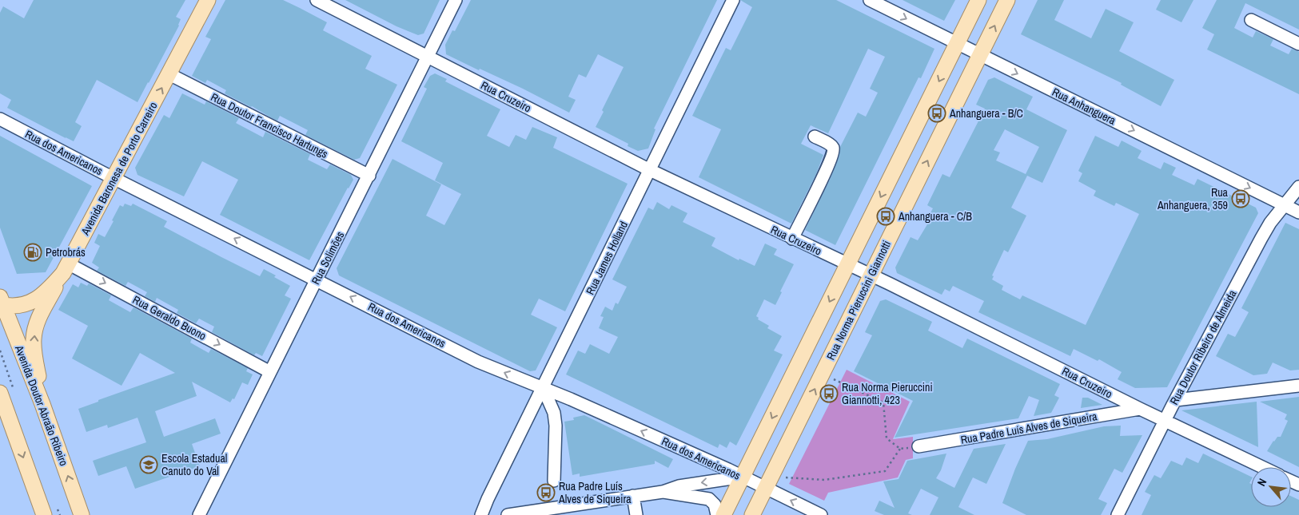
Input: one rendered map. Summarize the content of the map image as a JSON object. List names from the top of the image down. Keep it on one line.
{"streets":{"main road":["Avenida Baronesa de Porto Carreiro","Rua Norma Pieruccini Giannotti","Avenida Doutor Abraão Ribeiro"],"street":["Rua Cruzeiro","Rua Anhanguera","Rua Doutor Francisco Hartungs","Rua dos Americanos","Rua Solimões","Rua James Holland","Rua Geraldo Buono","Rua Doutor Ribeiro de Almeida","Rua Padre Luís Alves de Siqueira"]},"crossings":[["Rua Cruzeiro","Rua Solimões"],["Rua Cruzeiro","Rua James Holland"],["Rua Cruzeiro","Rua Norma Pieruccini Giannotti"],["Rua Cruzeiro","Rua Doutor Ribeiro de Almeida"],["Rua Cruzeiro","Rua Padre Luís Alves de Siqueira"],["Rua Anhanguera","Rua Norma Pieruccini Giannotti"],["Rua Anhanguera","Rua Doutor Ribeiro de Almeida"],["Rua Doutor Francisco Hartungs","Avenida Baronesa de Porto Carreiro"],["Rua Doutor Francisco Hartungs","Rua Solimões"],["Rua dos Americanos","Avenida Baronesa de Porto Carreiro"],["Rua dos Americanos","Rua Solimões"],["Rua dos Americanos","Rua James Holland"],["Rua dos Americanos","Rua Norma Pieruccini Giannotti"],["Avenida Baronesa de Porto Carreiro","Rua Geraldo Buono"],["Avenida Baronesa de Porto Carreiro","Avenida Doutor Abraão Ribeiro"],["Rua Solimões","Rua Geraldo Buono"]],"one_way":["Rua Anhanguera","Rua dos Americanos","Rua Geraldo Buono"],"places":{"bus stop":["Anhanguera - B/C","Rua Anhanguera, 359","Anhanguera - C/B","Rua Norma Pieruccini Giannotti, 423","Rua Padre Luís Alves de Siqueira"],"fuel station":["Petrobrás"],"school or university":["Escola Estadual Canuto do Val"]},"north":"top left"}
